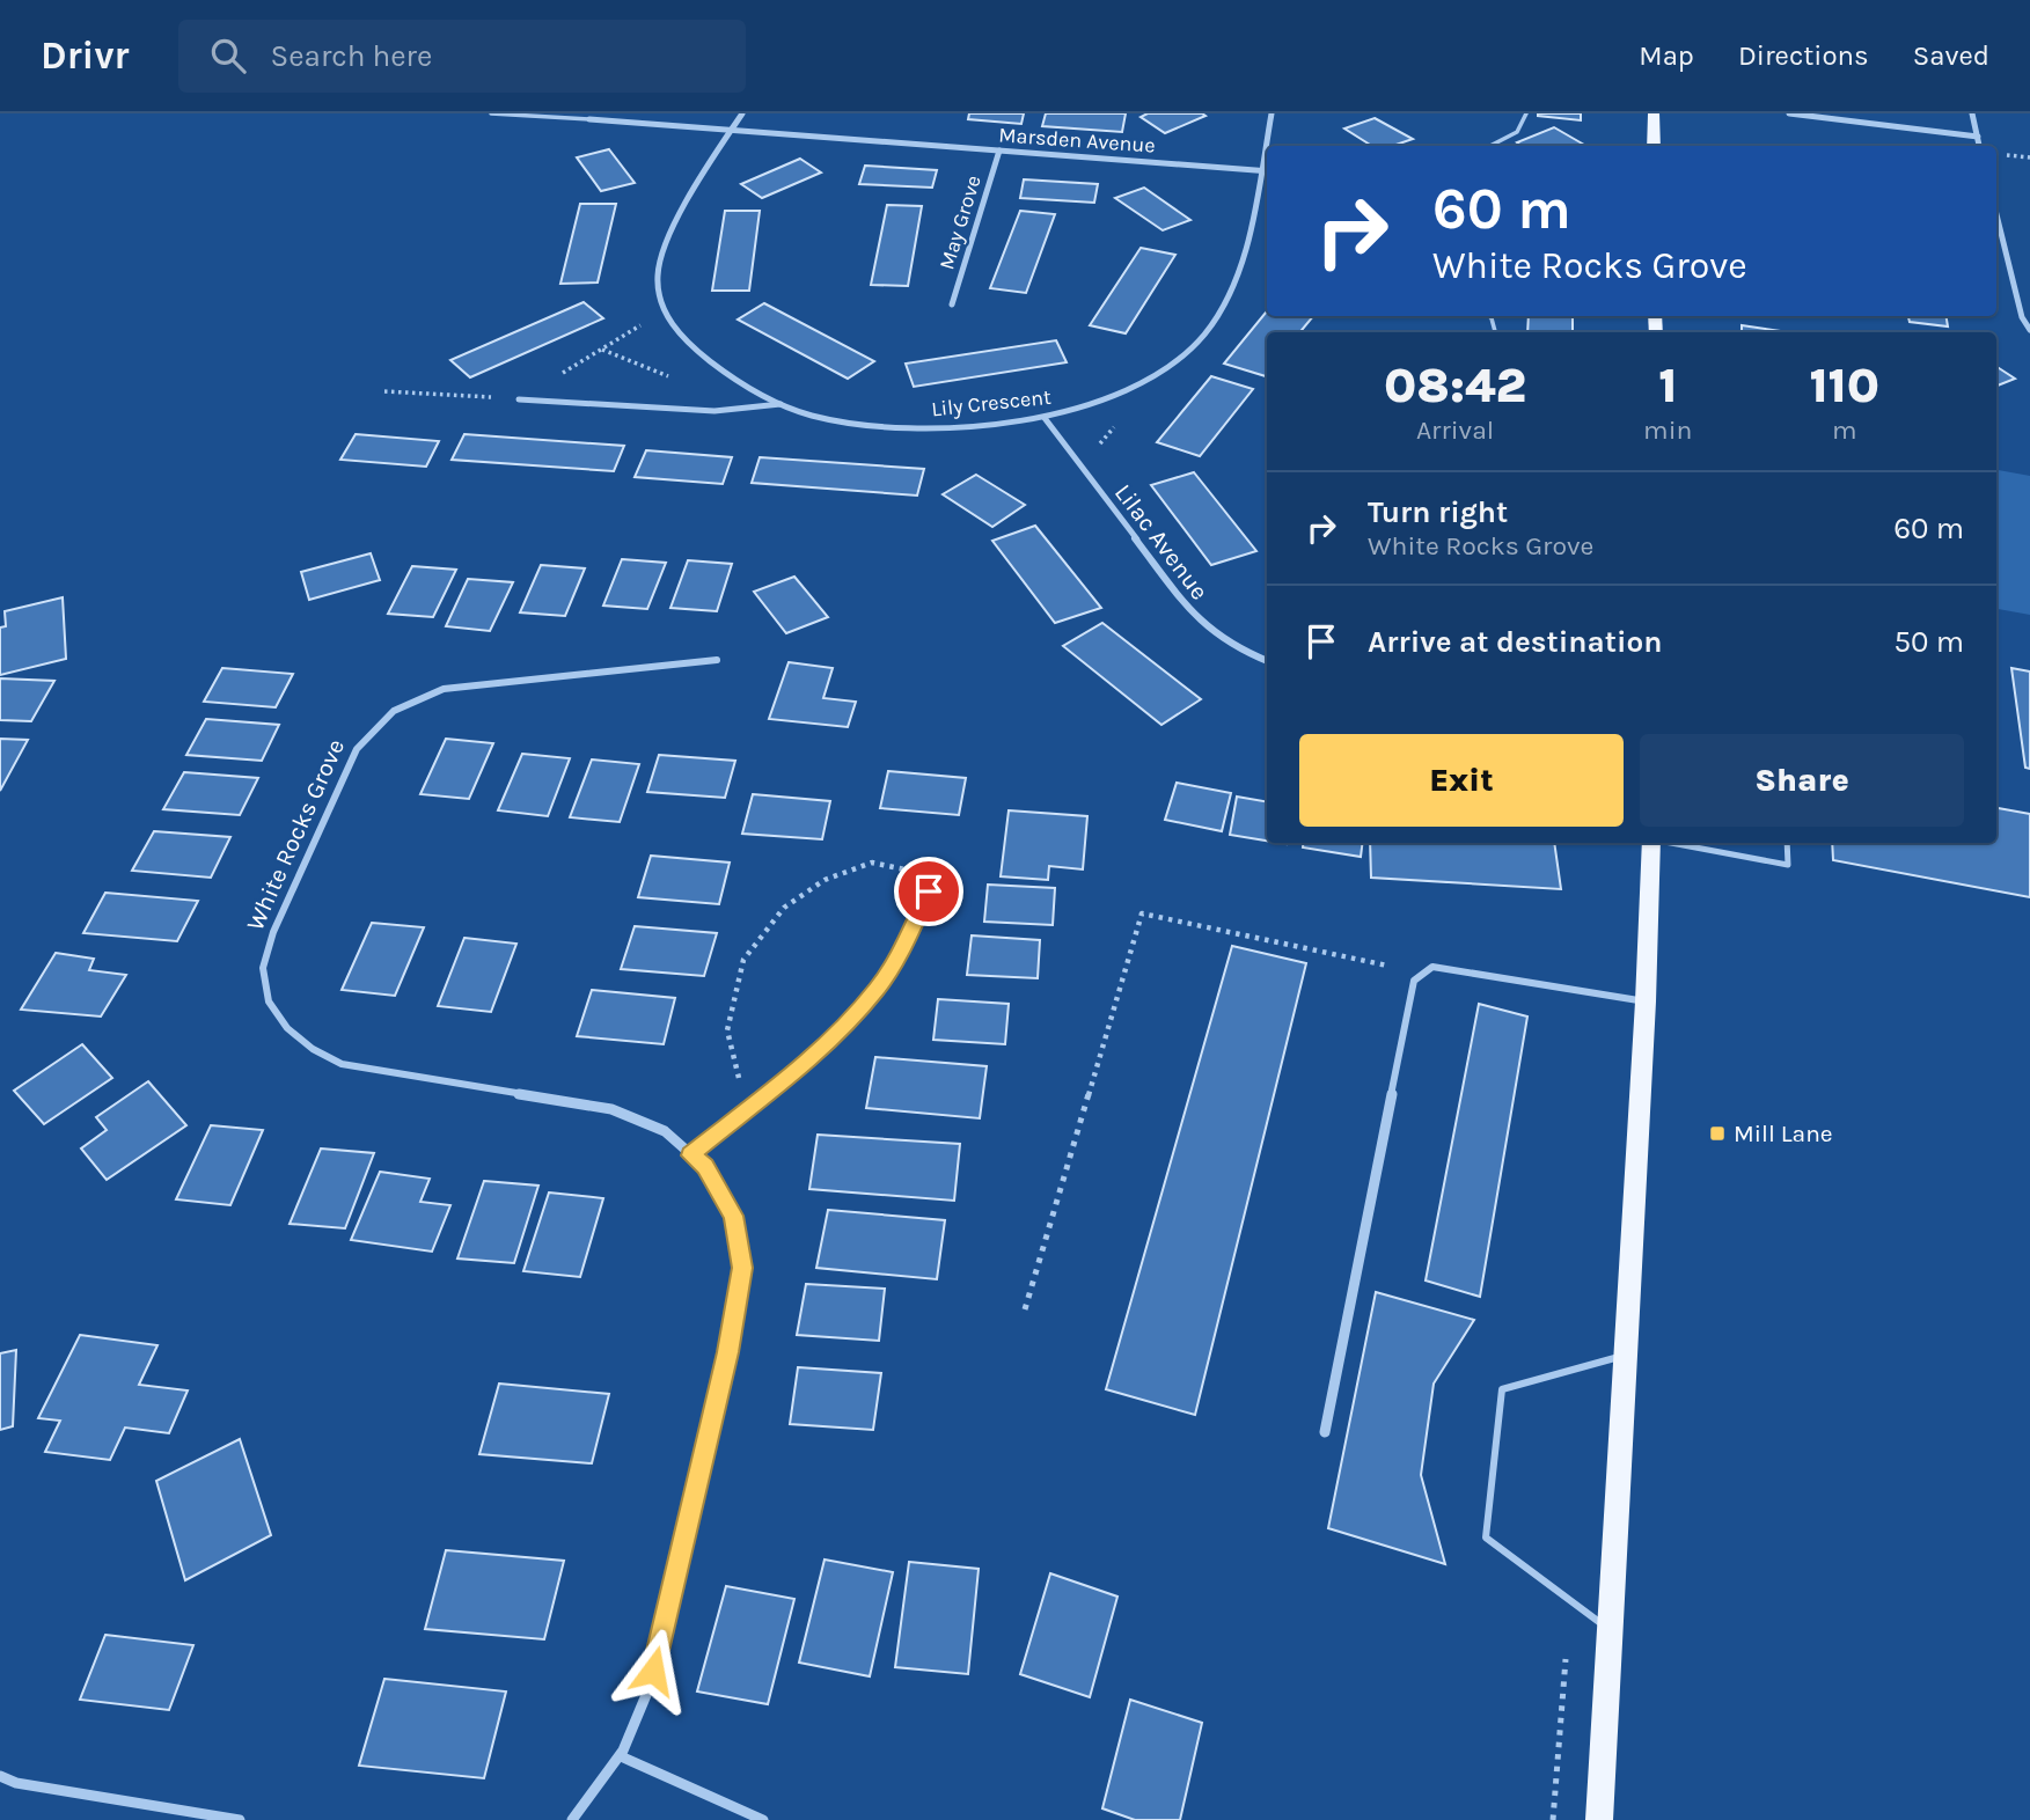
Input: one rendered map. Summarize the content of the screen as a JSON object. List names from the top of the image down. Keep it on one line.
{"streets":{"street":["Marsden Avenue","May Grove","Lily Crescent","Lilac Avenue","White Rocks Grove"]},"crossings":[["Marsden Avenue","May Grove"],["Marsden Avenue","Lily Crescent"],["Lily Crescent","Lilac Avenue"]],"places":{"transit":["Mill Lane"]},"page":{"header":"Drivr","search":"Search here","nav":["Map","Directions","Saved"],"turn":["60 m","White Rocks Grove"],"eta":["08:42","Arrival","1","min","110","m"],"list":[{"name":"Turn right","note":"White Rocks Grove","value":"60 m"},{"name":"Arrive at destination","value":"50 m"}],"buttons":["Exit","Share"]}}
